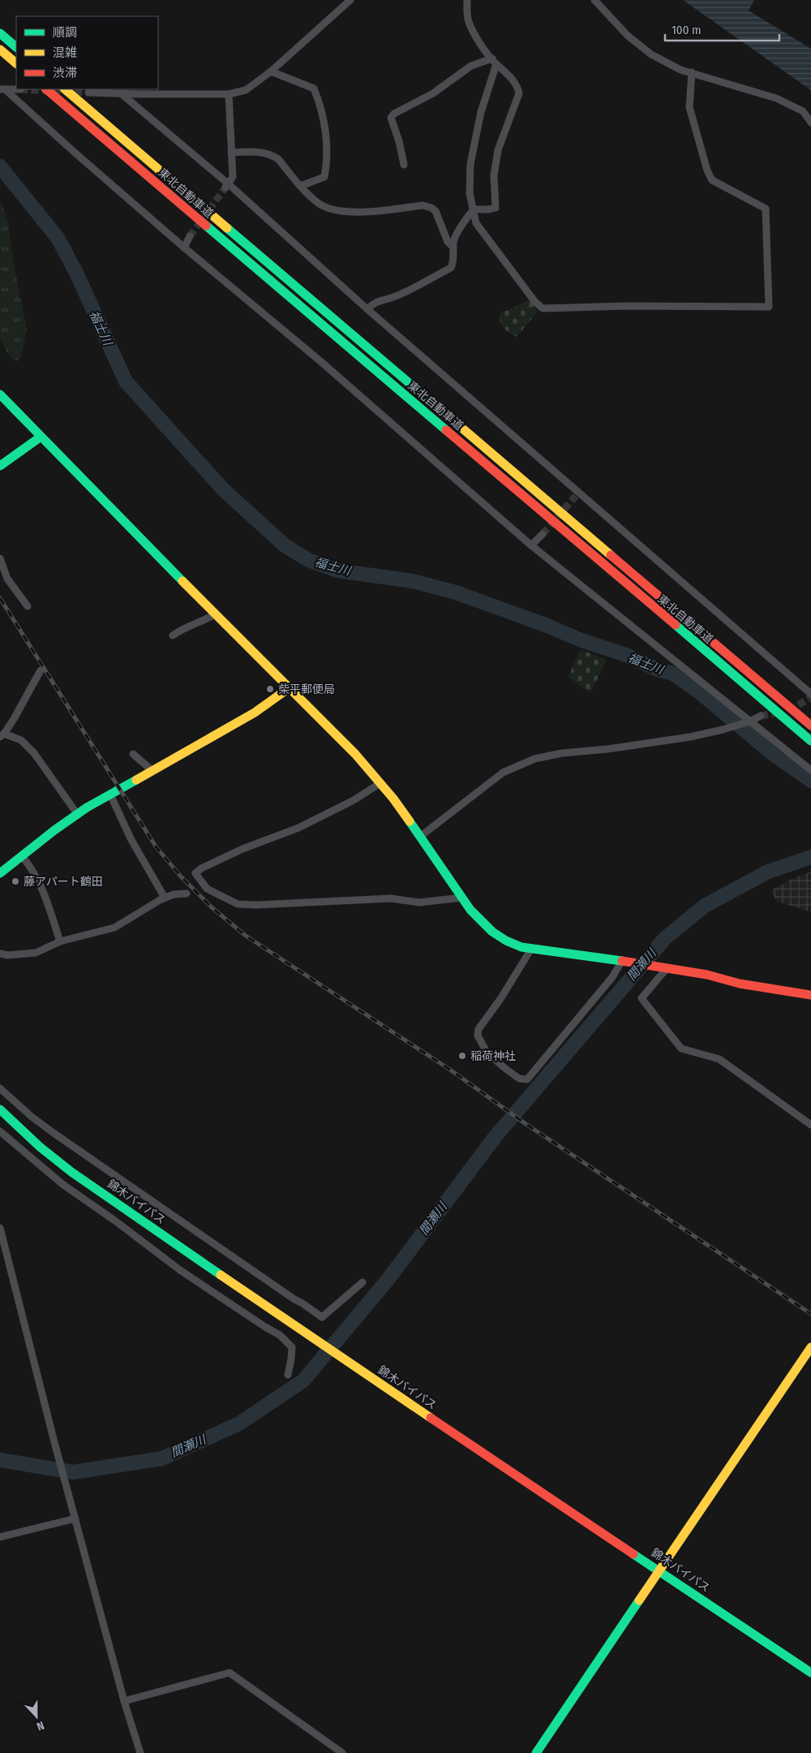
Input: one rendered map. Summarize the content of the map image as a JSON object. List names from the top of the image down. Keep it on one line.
{"streets":{"main road":["東北自動車道","錦木バイパス"]},"water":["福士川","間瀬川"],"places":["柴平郵便局","藤アパート鶴田","稲荷神社"],"legend":["順調","混雑","渋滞"],"scale_bar":"100 m","north":"bottom"}
